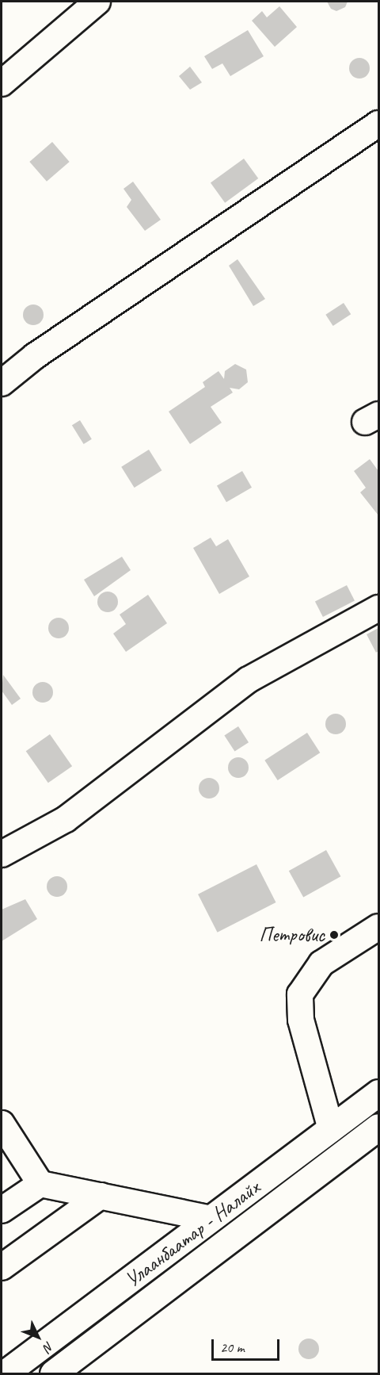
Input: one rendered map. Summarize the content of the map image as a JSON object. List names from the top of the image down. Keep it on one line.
{"streets":{"highway":["Улаанбаатар - Налайх"]},"places":["Петровис"],"scale_bar":"20 m","north":"bottom right"}
